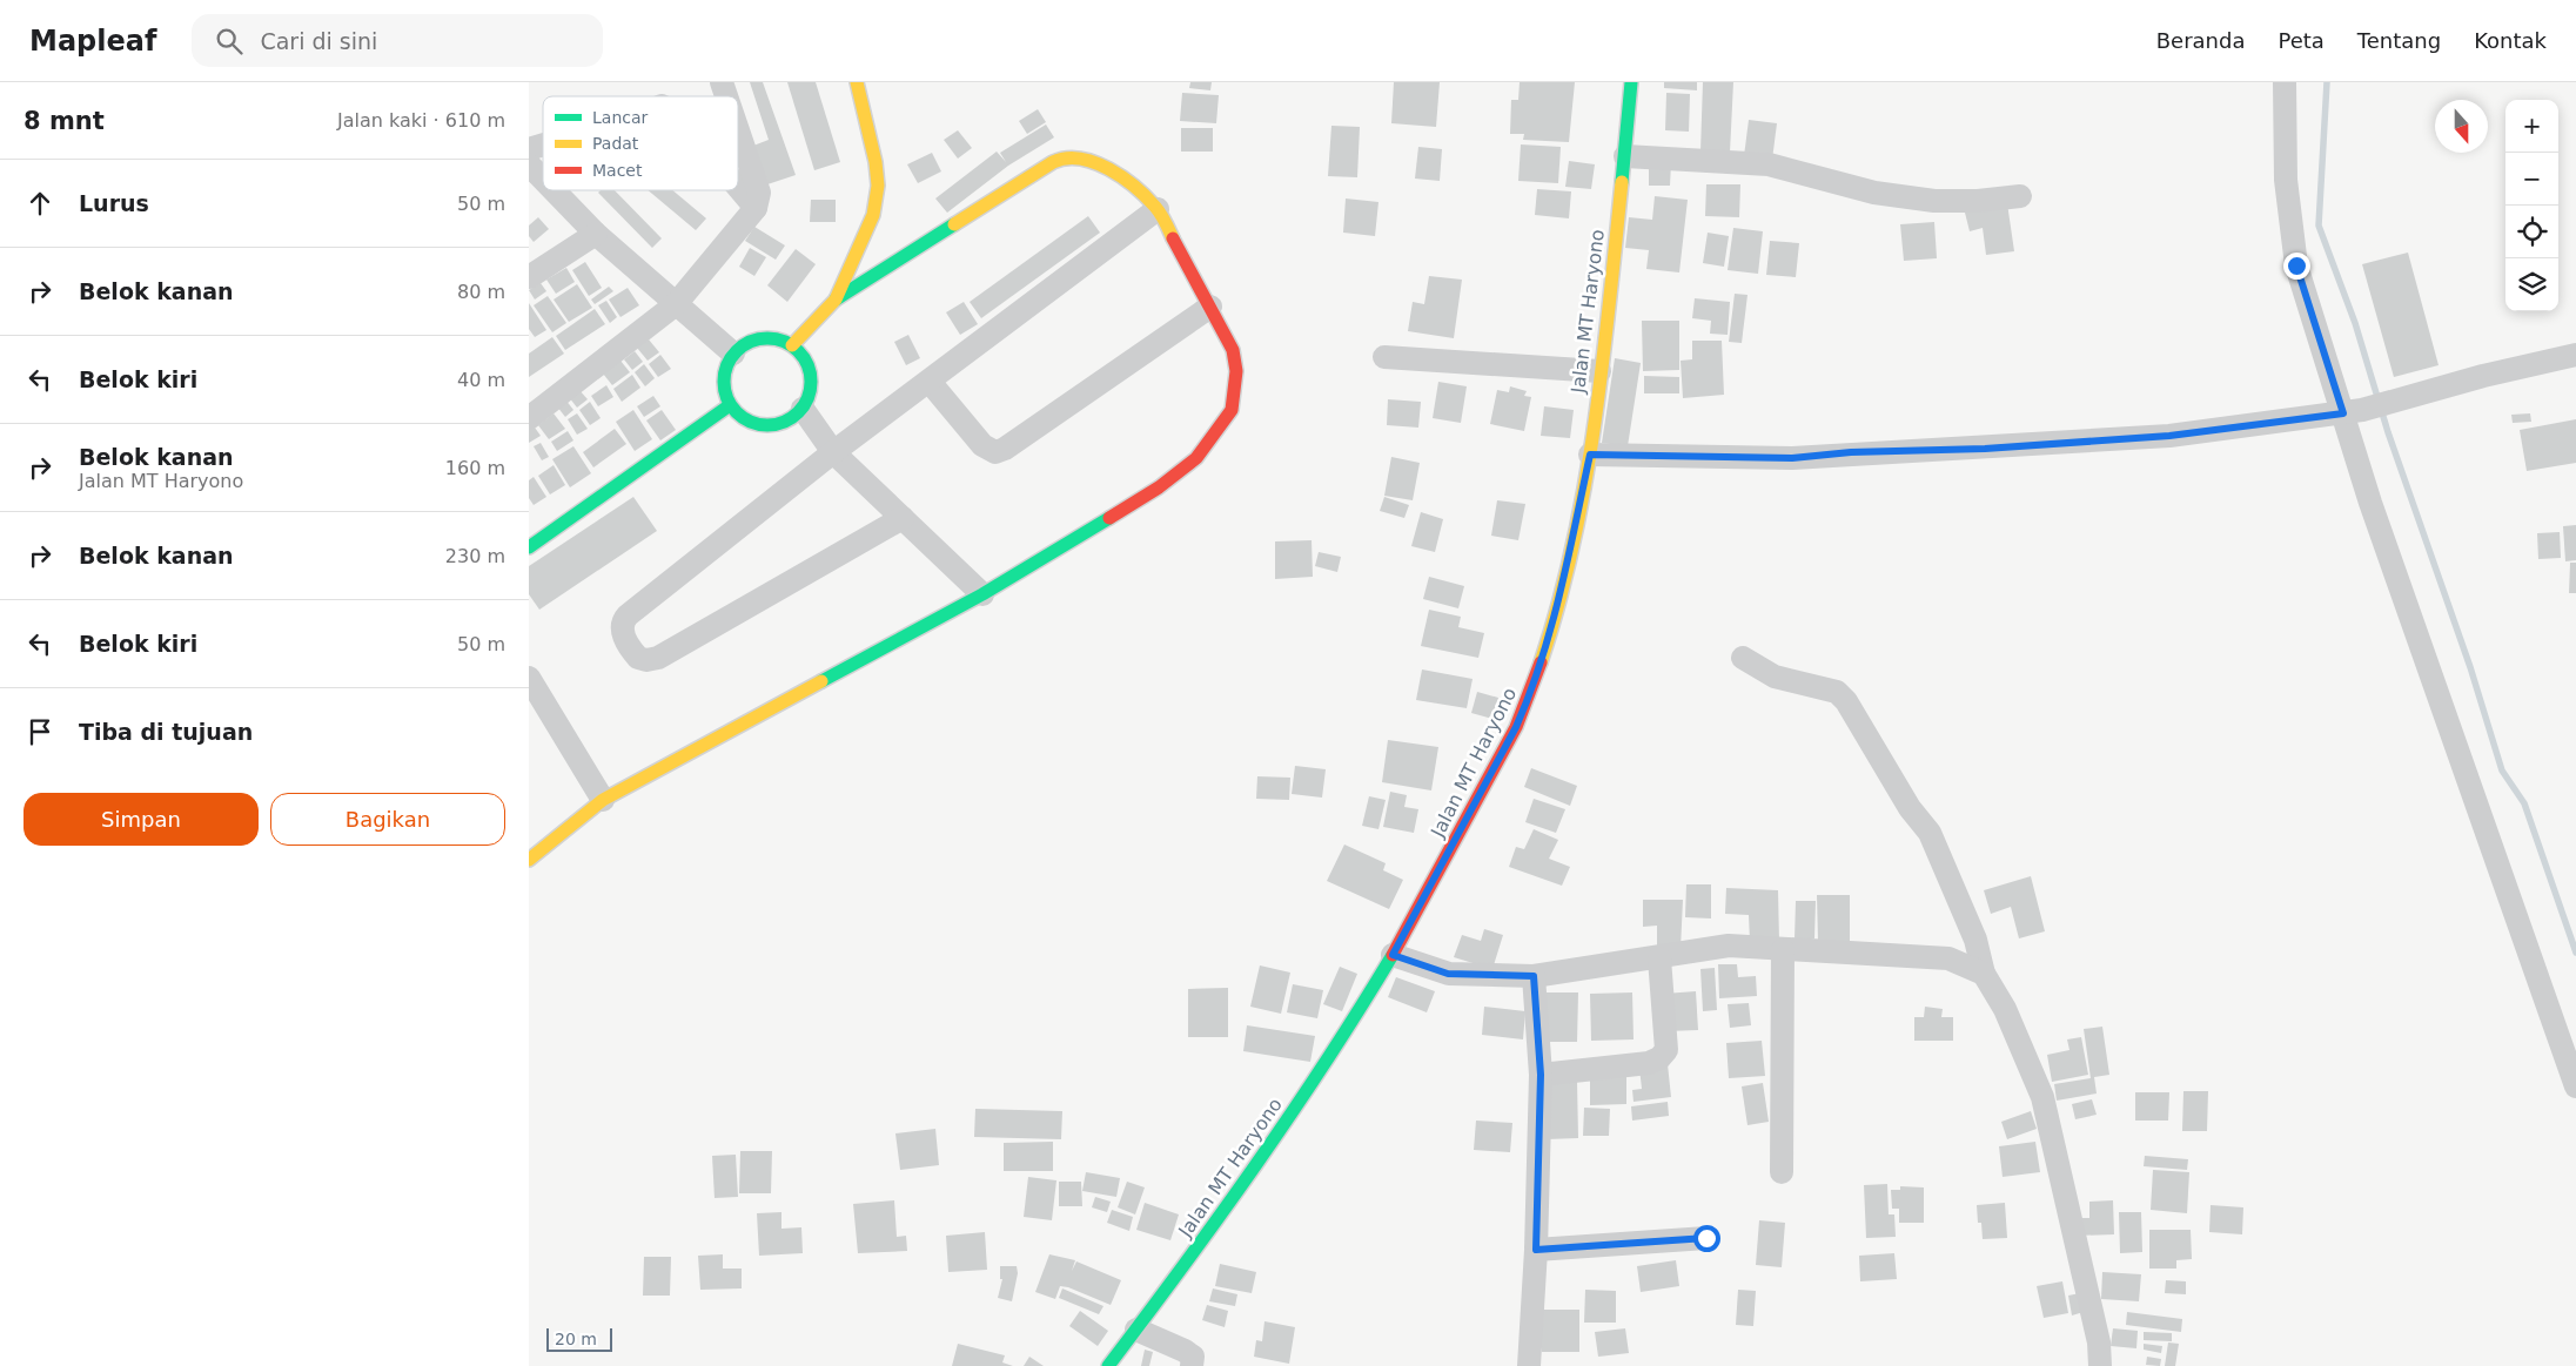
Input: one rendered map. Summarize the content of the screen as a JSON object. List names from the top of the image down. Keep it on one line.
{"streets":{"street":["Jalan MT Haryono"]},"legend":["Lancar","Padat","Macet"],"scale_bar":"20 m","north":"bottom","page":{"header":"Mapleaf","search":"Cari di sini","nav":["Beranda","Peta","Tentang","Kontak"],"heading":["8 mnt","Jalan kaki · 610 m"],"map_buttons":["+","−"],"list":[["Lurus","50 m"],["Belok kanan","80 m"],["Belok kiri","40 m"],["Belok kanan","Jalan MT Haryono","160 m"],["Belok kanan","230 m"],["Belok kiri","50 m"],"Tiba di tujuan"],"buttons":["Simpan","Bagikan"],"scale":"20 m"}}
